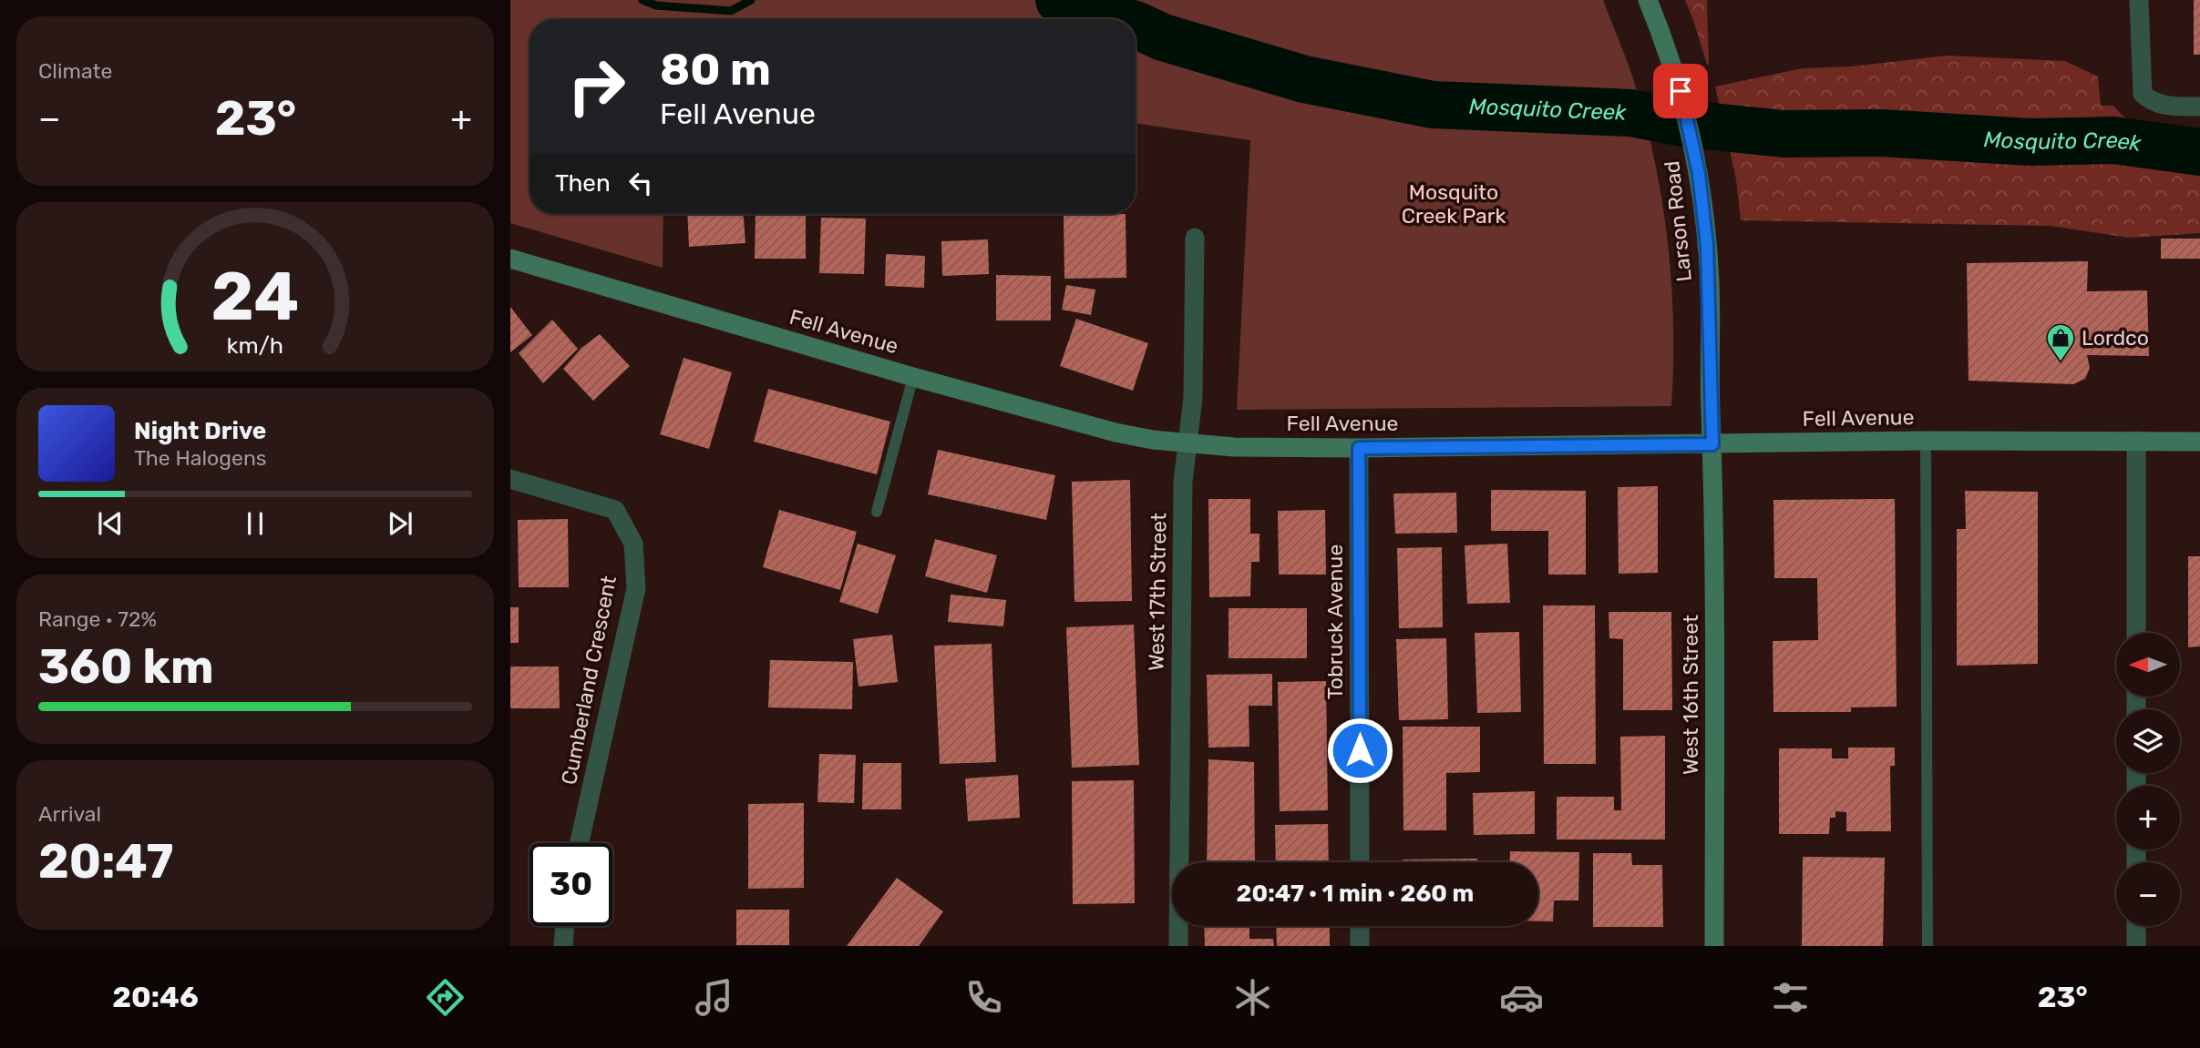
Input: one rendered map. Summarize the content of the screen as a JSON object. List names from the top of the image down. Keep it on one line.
{"streets":{"street":["Larson Road","Fell Avenue","West 17th Street","Tobruck Avenue","Cumberland Crescent","West 16th Street"]},"crossings":[["Larson Road","Fell Avenue"],["Larson Road","West 16th Street"],["Fell Avenue","West 17th Street"],["Fell Avenue","Tobruck Avenue"],["Fell Avenue","West 16th Street"]],"water":["Mosquito Creek"],"parks":["Mosquito Creek Park"],"places":{"shop":["Lordco"]},"north":"left","page":{"tile":["Climate",["Range · 72%","360 km"],["Arrival","20:47"]],"turn":["80 m","Fell Avenue"],"heat":["−","23°","+"],"then":"Then","song":["Night Drive","The Halogens"],"map_buttons":["+","−"],"limit":"30","trip":"20:47 · 1 min · 260 m","tabs":["20:46","23°"],"gauge":["24","km/h"]}}
